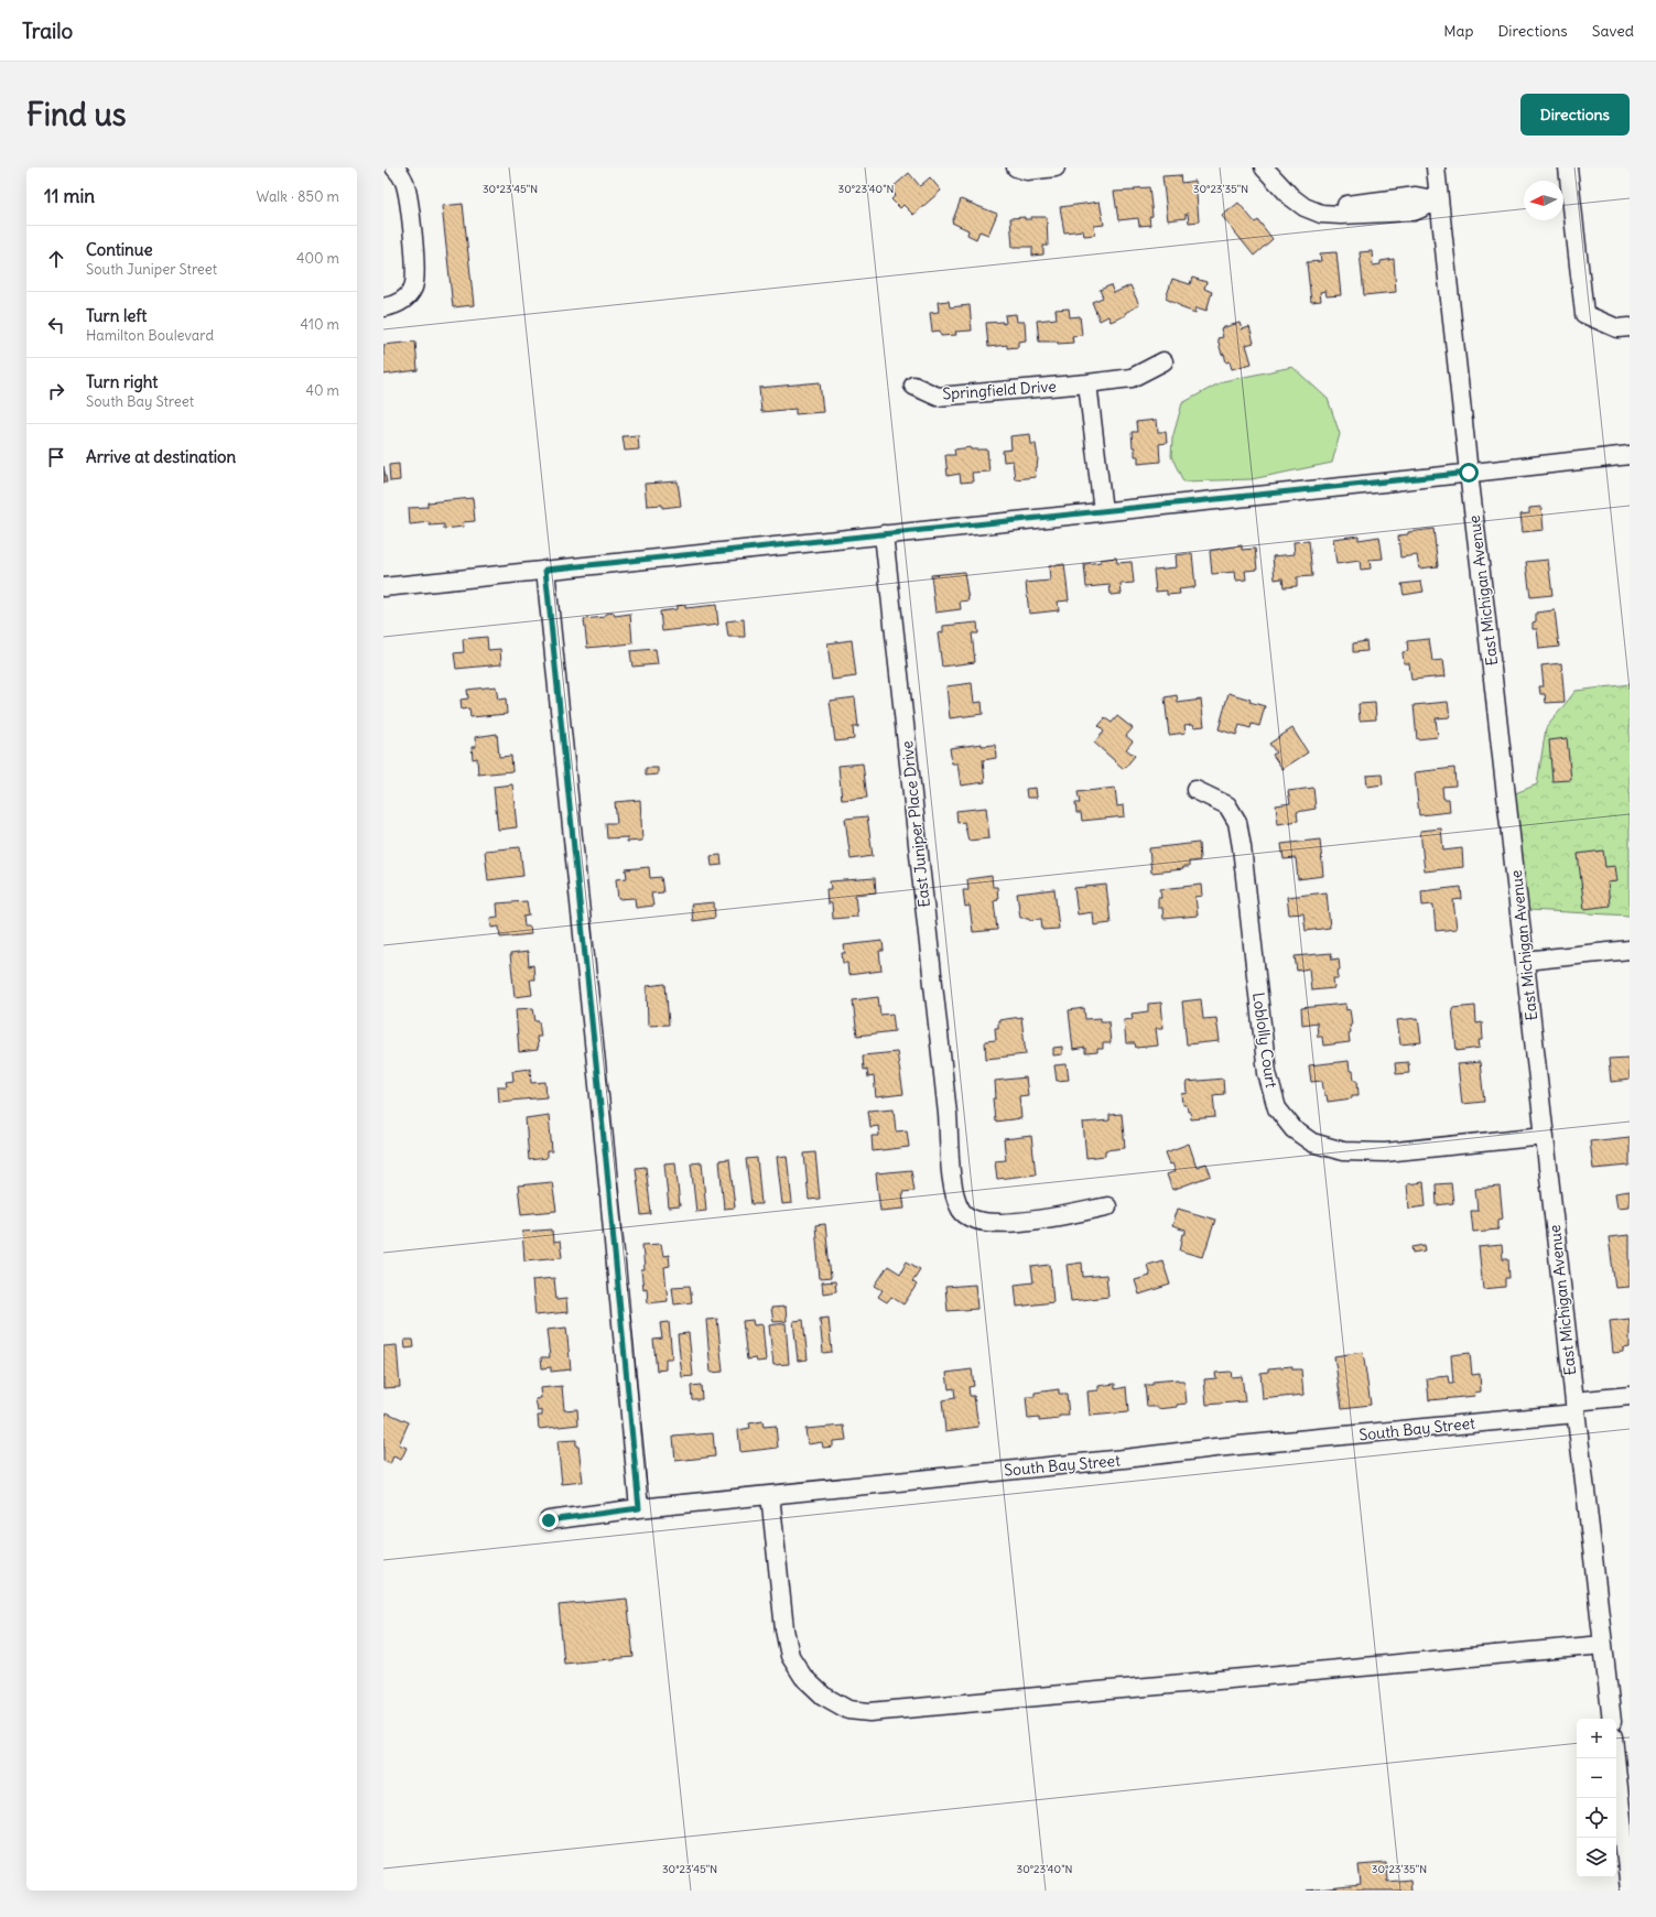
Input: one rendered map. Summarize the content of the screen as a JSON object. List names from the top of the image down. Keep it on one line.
{"streets":{"street":["Springfield Drive","East Michigan Avenue","East Juniper Place Drive","Loblolly Court","South Bay Street"]},"crossings":[["East Michigan Avenue","Loblolly Court"],["East Michigan Avenue","South Bay Street"]],"north":"left","page":{"header":"Trailo","nav":["Map","Directions","Saved"],"buttons":"Directions","title":"Find us","heading":["11 min","Walk · 850 m"],"list":[["Continue","South Juniper Street","400 m"],["Turn left","Hamilton Boulevard","410 m"],["Turn right","South Bay Street","40 m"],"Arrive at destination"],"map_buttons":["+","−"]},"coordinates":["30°23'45\"N","30°23'40\"N","30°23'35\"N"]}
